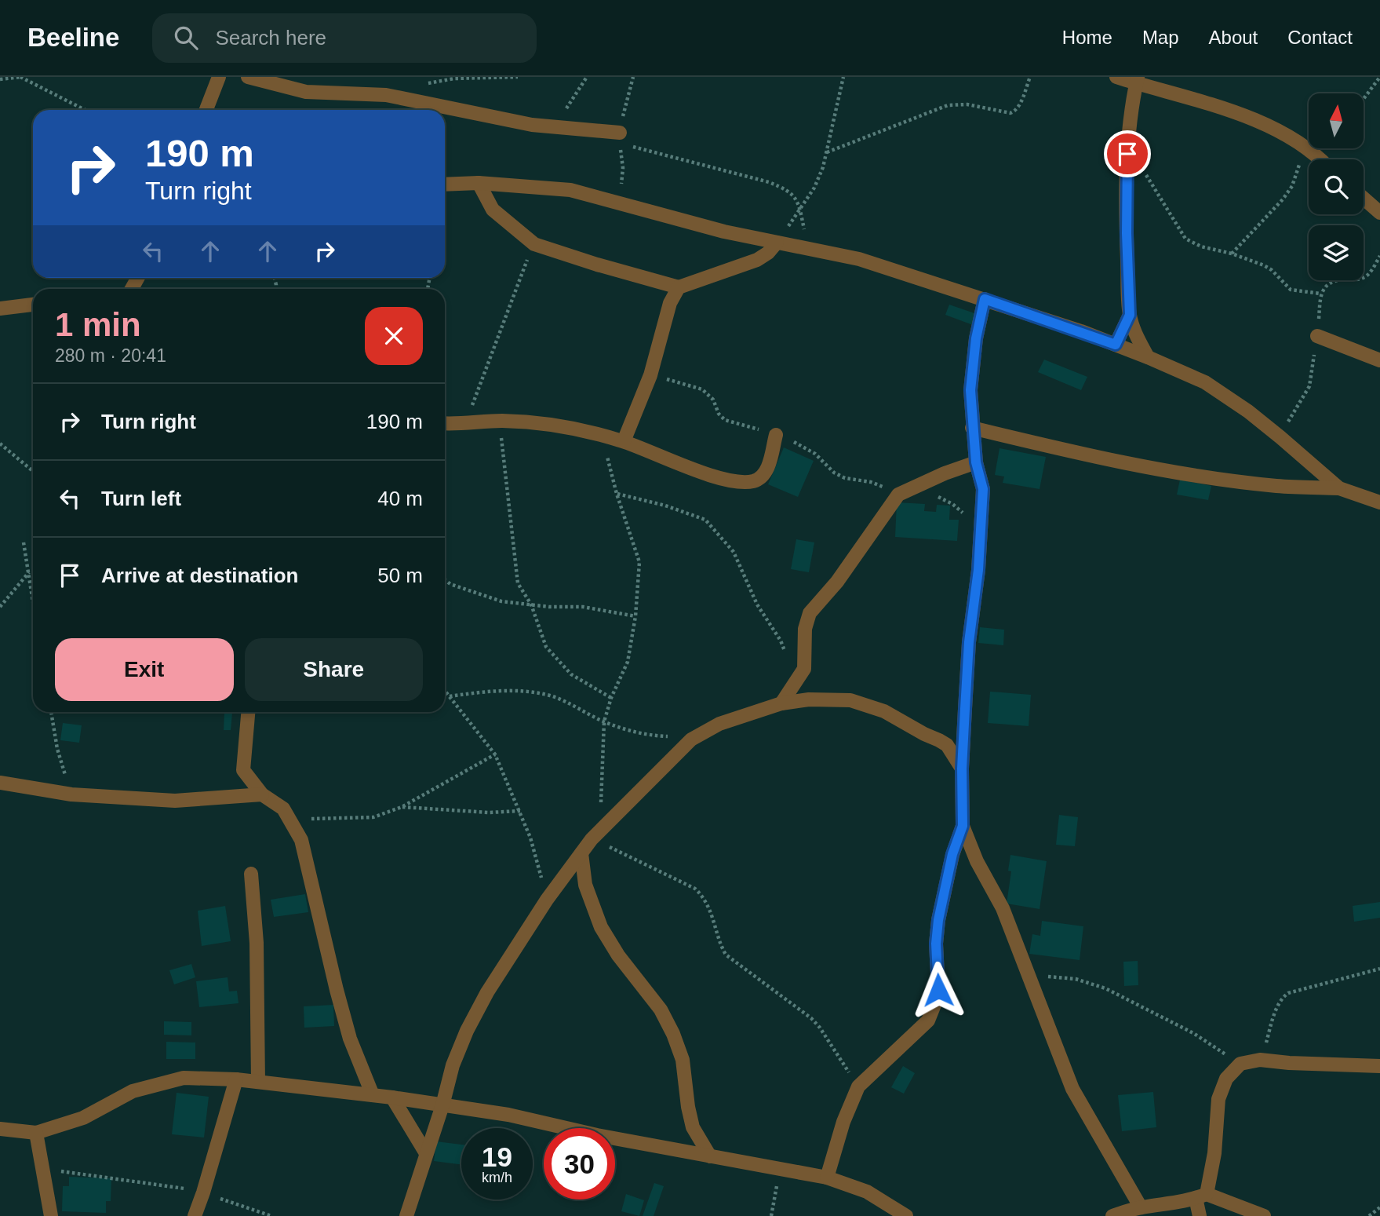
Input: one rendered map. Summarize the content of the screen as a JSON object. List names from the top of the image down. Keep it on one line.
{"north":"top","page":{"header":"Beeline","search":"Search here","nav":["Home","Map","About","Contact"],"turn":["190 m","Turn right"],"heading":["1 min","280 m · 20:41"],"list":[{"name":"Turn right","value":"190 m"},{"name":"Turn left","value":"40 m"},{"name":"Arrive at destination","value":"50 m"}],"buttons":["Exit","Share"],"speed":"19 km/h","limit":"30"}}
